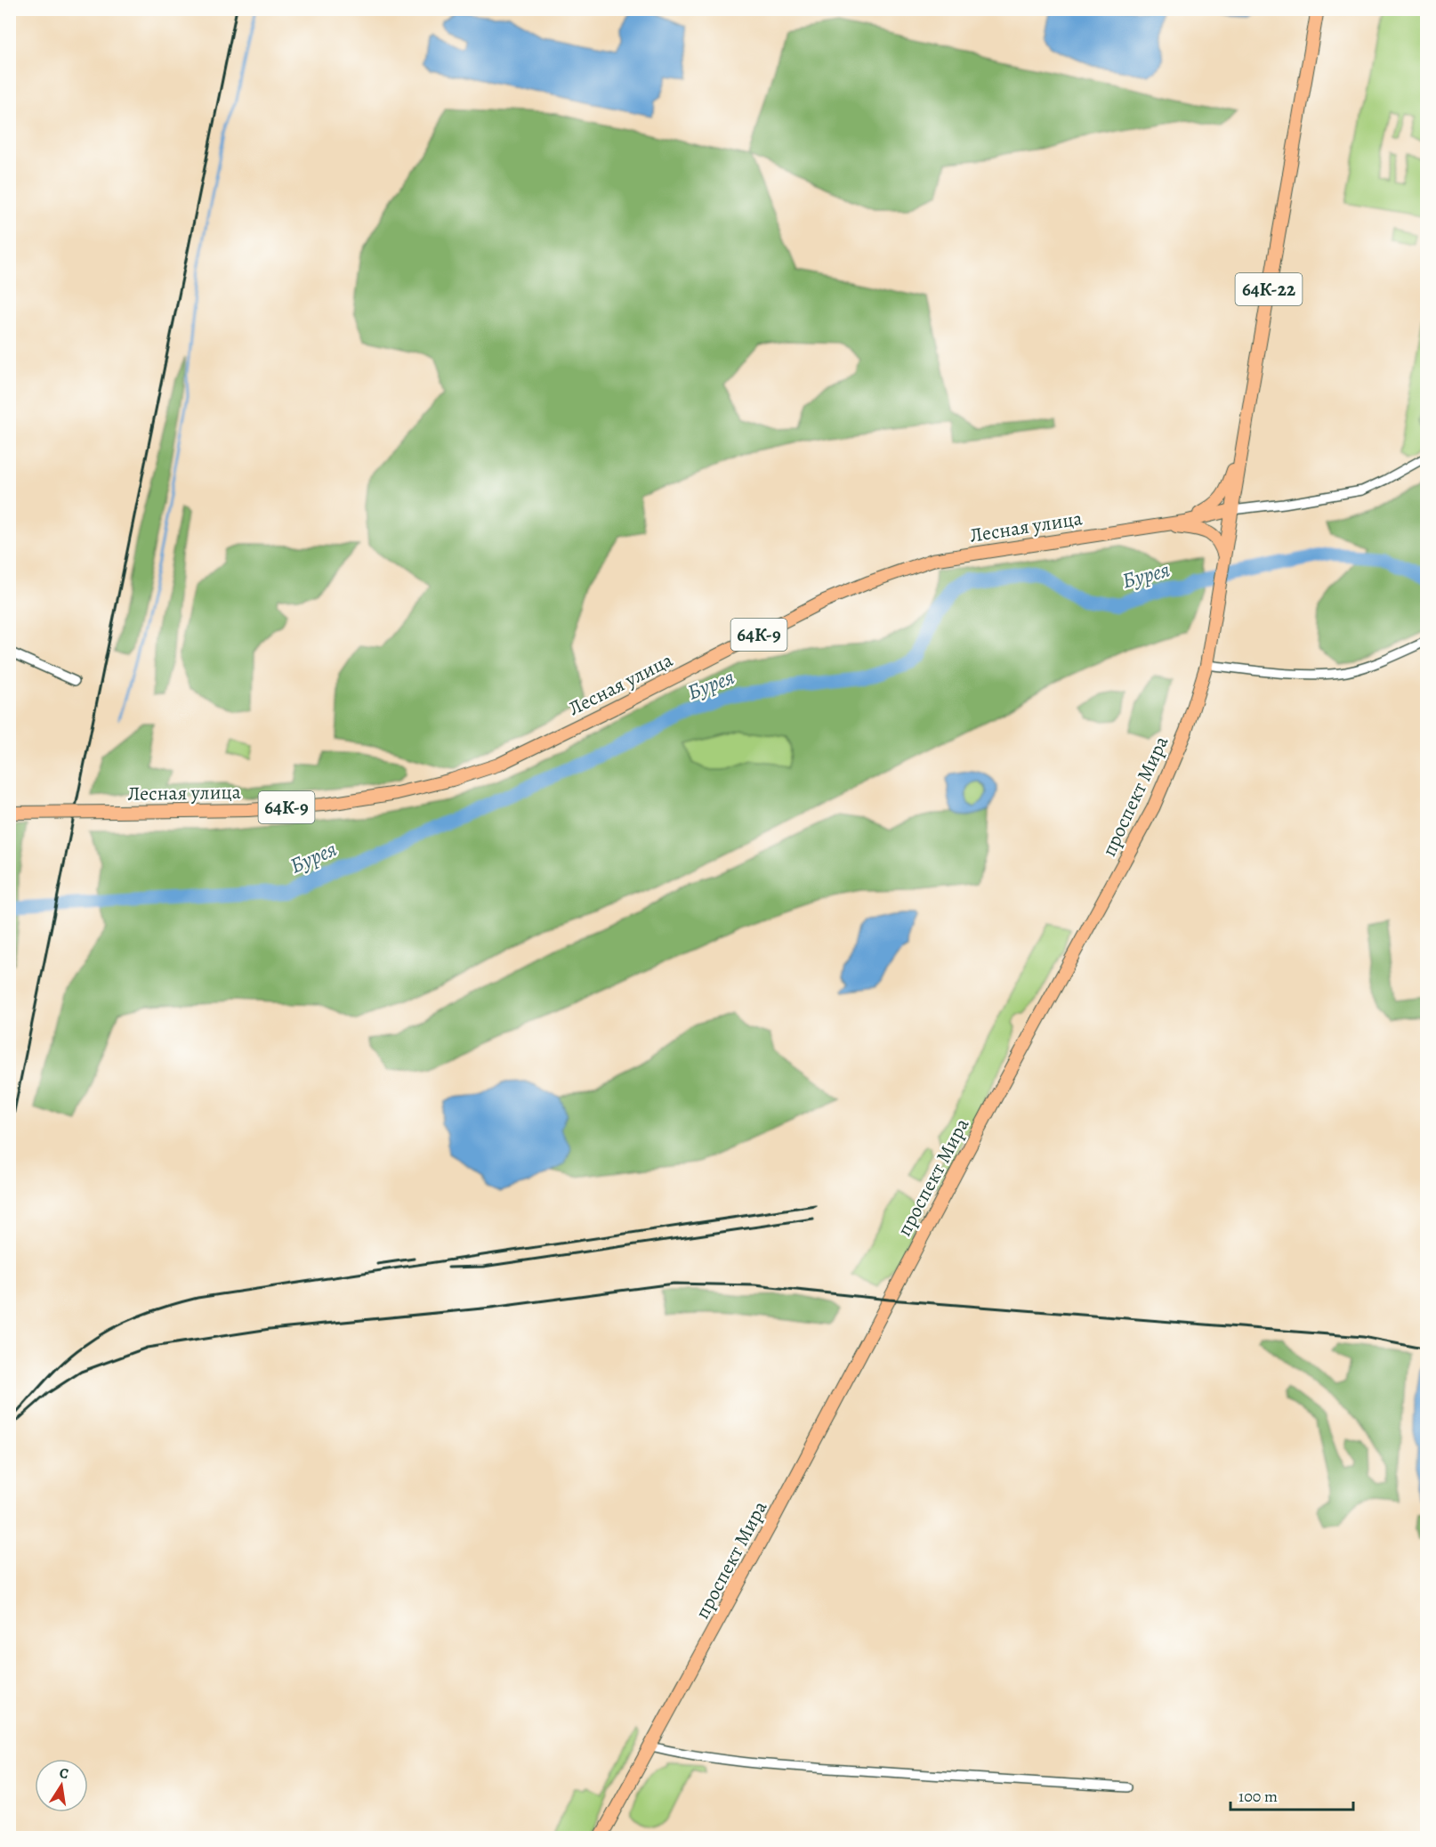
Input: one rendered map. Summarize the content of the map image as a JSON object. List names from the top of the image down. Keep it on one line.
{"streets":{"main road":["64К-22","Лесная улица","64К-9","проспект Мира"]},"crossings":[["64К-22","Лесная улица"],["64К-22","проспект Мира"],["Лесная улица","проспект Мира"]],"water":["Бурея"],"scale_bar":"100 m","north":"top"}
